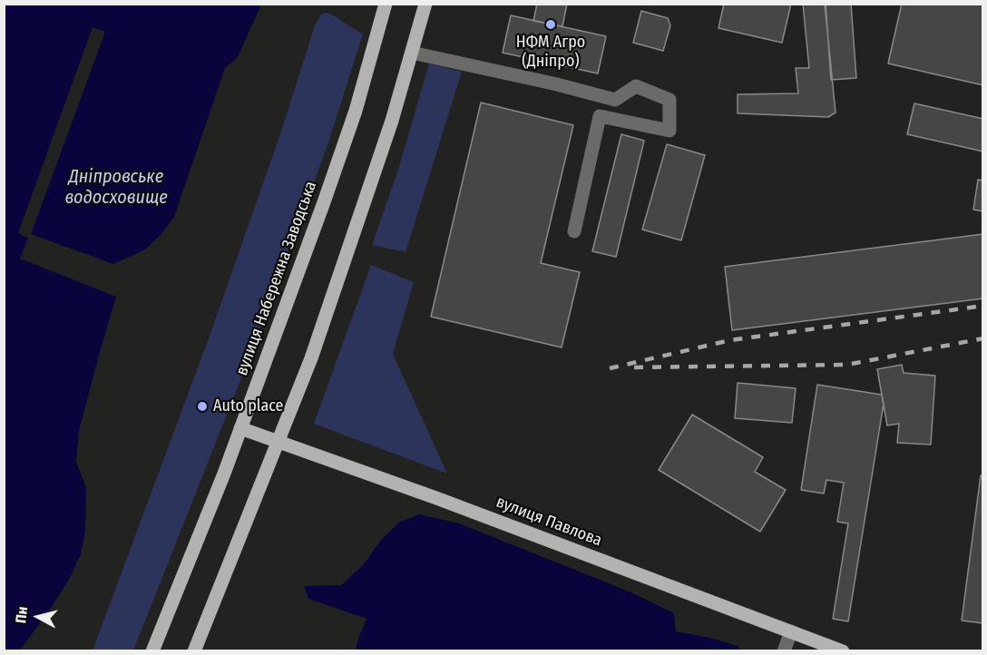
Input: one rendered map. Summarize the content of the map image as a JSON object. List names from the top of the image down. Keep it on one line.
{"streets":{"main road":["вулиця Набережна Заводська","вулиця Павлова"]},"crossings":[["вулиця Набережна Заводська","вулиця Павлова"]],"water":["Дніпровське водосховище"],"places":["НФМ Агро (Дніпро)","Auto place"],"north":"left"}
